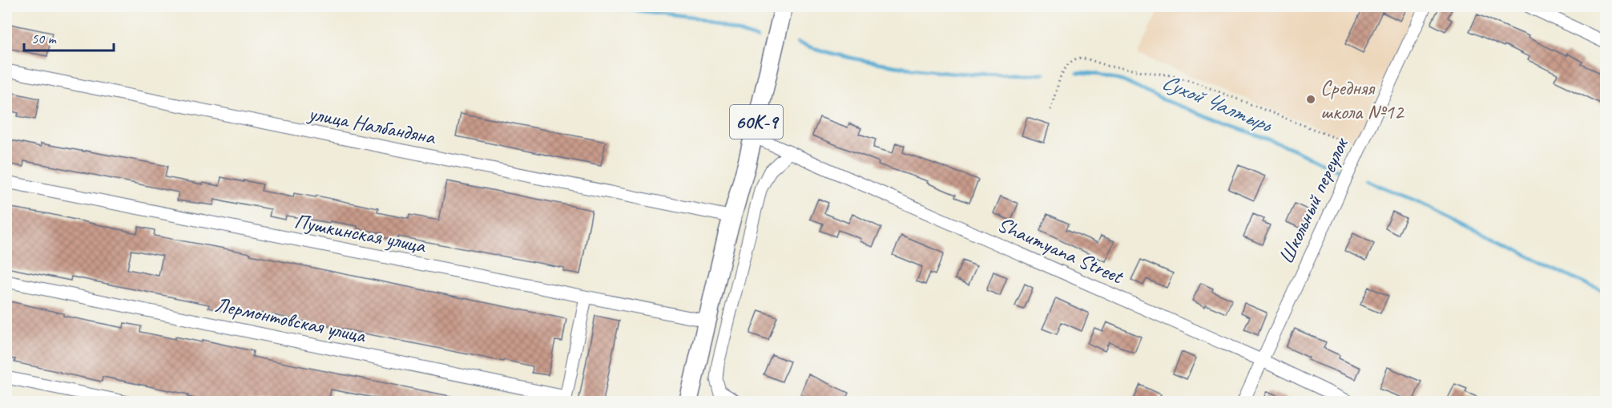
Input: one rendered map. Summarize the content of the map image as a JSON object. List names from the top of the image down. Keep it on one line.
{"streets":{"main road":["60К-9"],"street":["улица Налбандяна","Школьный переулок","Пушкинская улица","Shaumyana Street","Лермонтовская улица"]},"crossings":[["60К-9","улица Налбандяна"],["60К-9","Пушкинская улица"],["60К-9","Shaumyana Street"],["Школьный переулок","Shaumyana Street"]],"water":["Сухой Чалтырь"],"places":["Средняя школа №12"],"scale_bar":"50 m"}
